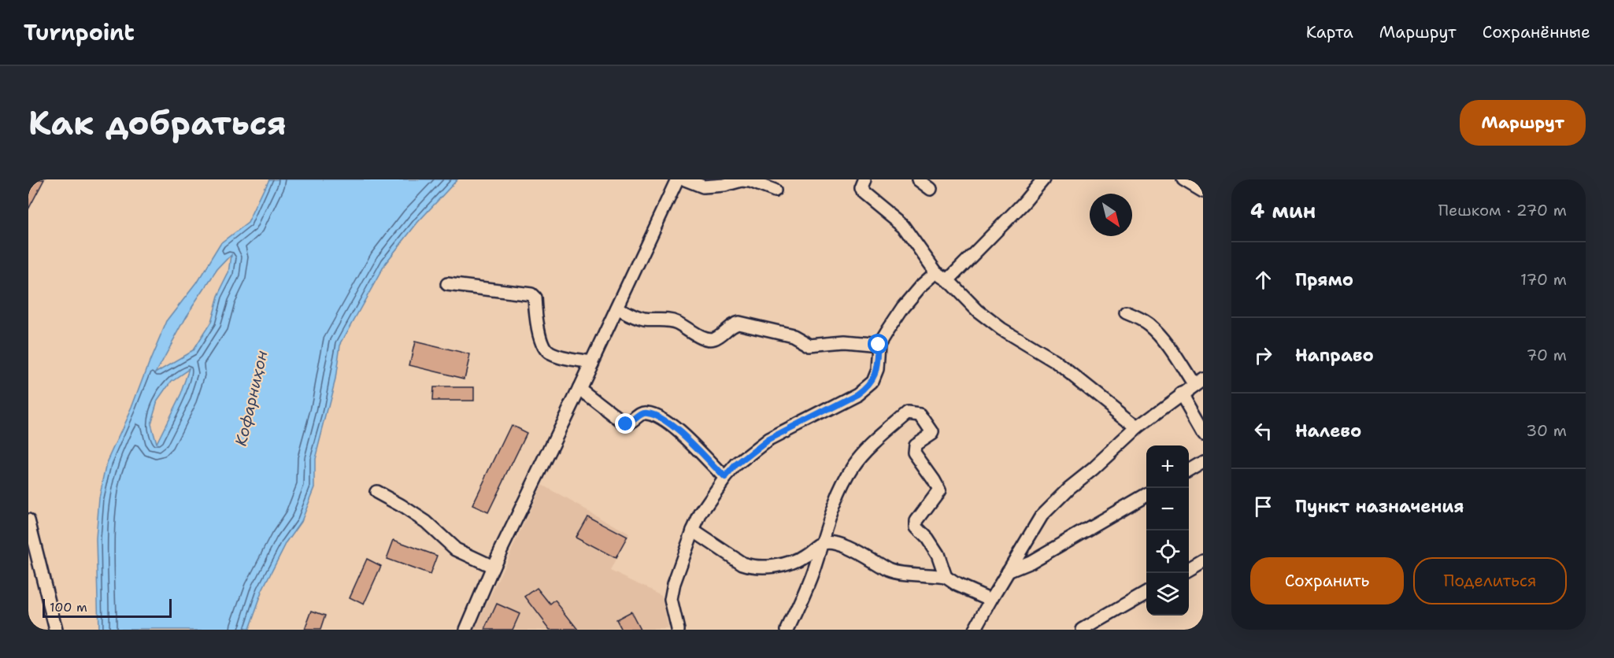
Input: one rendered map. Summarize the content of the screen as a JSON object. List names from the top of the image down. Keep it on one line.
{"water":["Кофарниҳон"],"scale_bar":"100 m","north":"bottom right","page":{"header":"Turnpoint","nav":["Карта","Маршрут","Сохранённые"],"buttons":["Маршрут",["Сохранить","Поделиться"]],"title":"Как добраться","heading":["4 мин","Пешком · 270 m"],"list":[["Прямо","170 m"],["Направо","70 m"],["Налево","30 m"],"Пункт назначения"],"map_buttons":["+","−"],"scale":"100 m"}}
